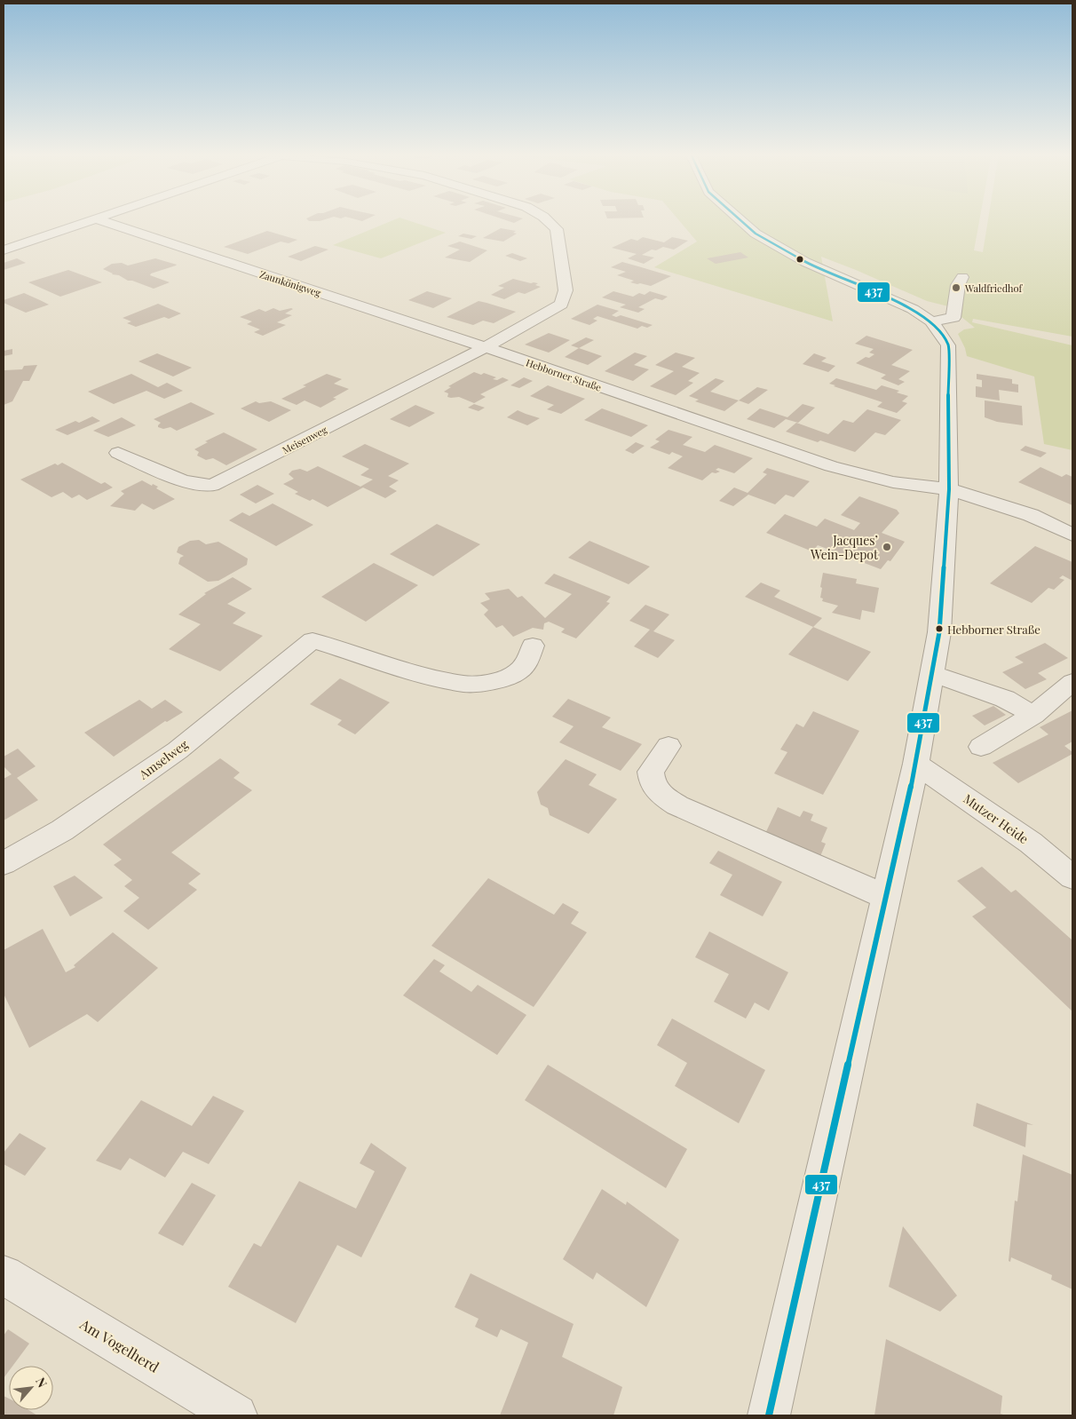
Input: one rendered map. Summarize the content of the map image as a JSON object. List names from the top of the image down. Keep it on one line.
{"streets":{"street":["Zaunkönigweg","Hebborner Straße","Meisenweg","Amselweg","Mutzer Heide","Am Vogelherd"]},"crossings":[["Zaunkönigweg","Hebborner Straße"],["Zaunkönigweg","Meisenweg"],["Hebborner Straße","Meisenweg"]],"places":["Waldfriedhof","Jacques’ Wein-Depot","Hebborner Straße"],"lines":["transit line 437"],"north":"top right"}
